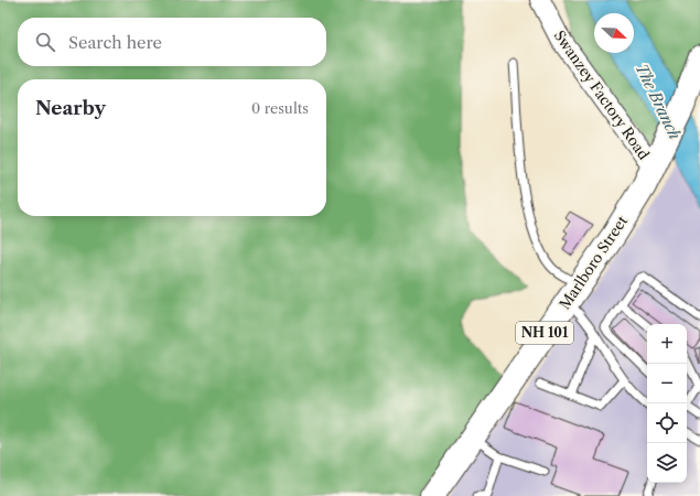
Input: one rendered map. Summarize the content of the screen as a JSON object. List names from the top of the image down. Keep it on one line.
{"streets":{"highway":["Marlboro Street","NH 101"],"street":["Swanzey Factory Road"]},"crossings":[["Swanzey Factory Road","Marlboro Street"]],"water":["The Branch"],"north":"bottom right","page":{"search":"Search here","heading":["Nearby","0 results"],"map_buttons":["+","−"]}}
